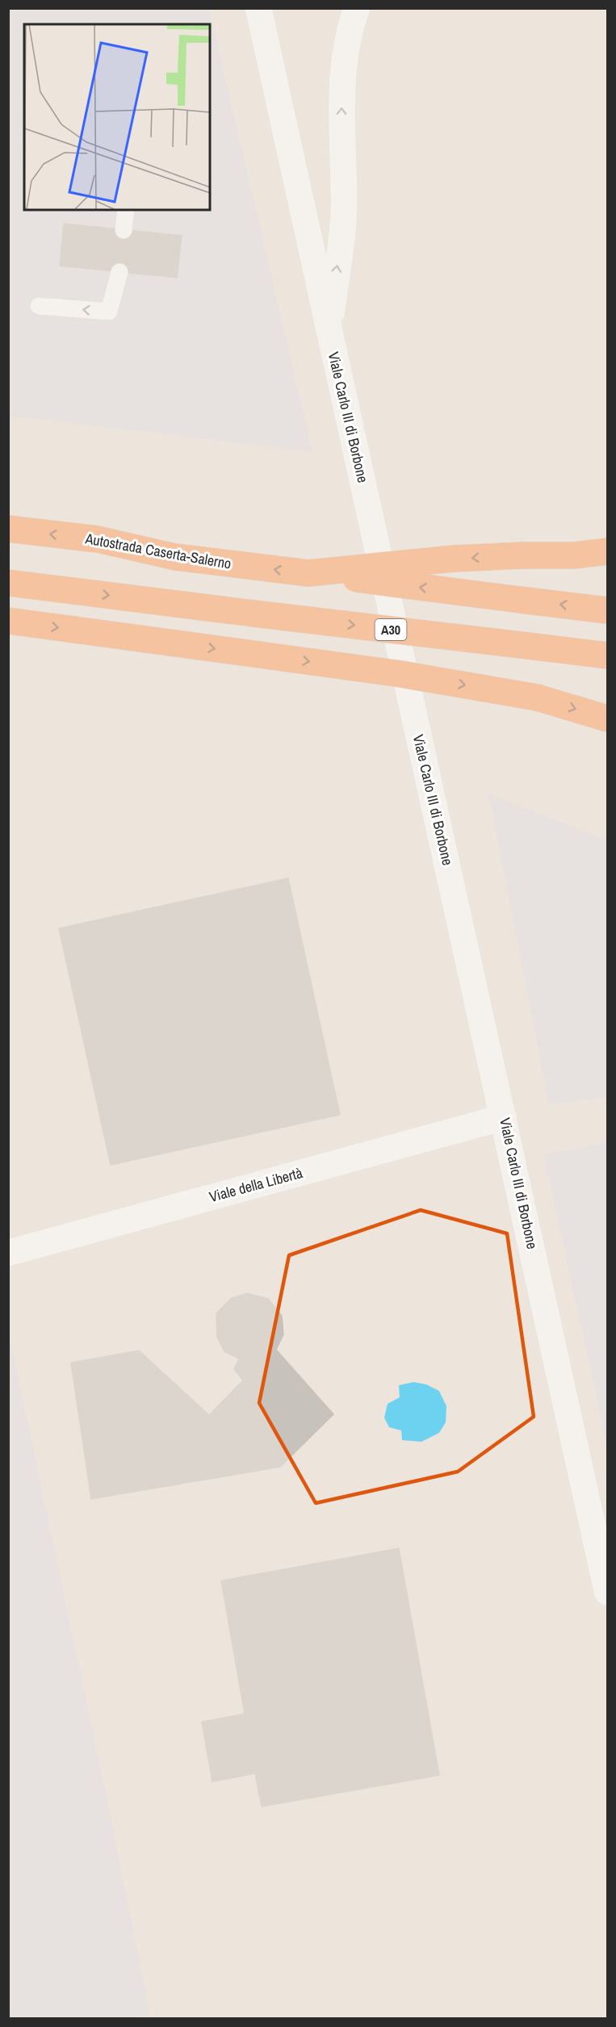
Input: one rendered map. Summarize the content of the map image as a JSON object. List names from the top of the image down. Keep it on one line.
{"streets":{"highway":["Autostrada Caserta-Salerno","A30"],"main road":["Viale Carlo III di Borbone","Viale della Libertà"]},"crossings":[["Viale Carlo III di Borbone","Viale della Libertà"]]}
